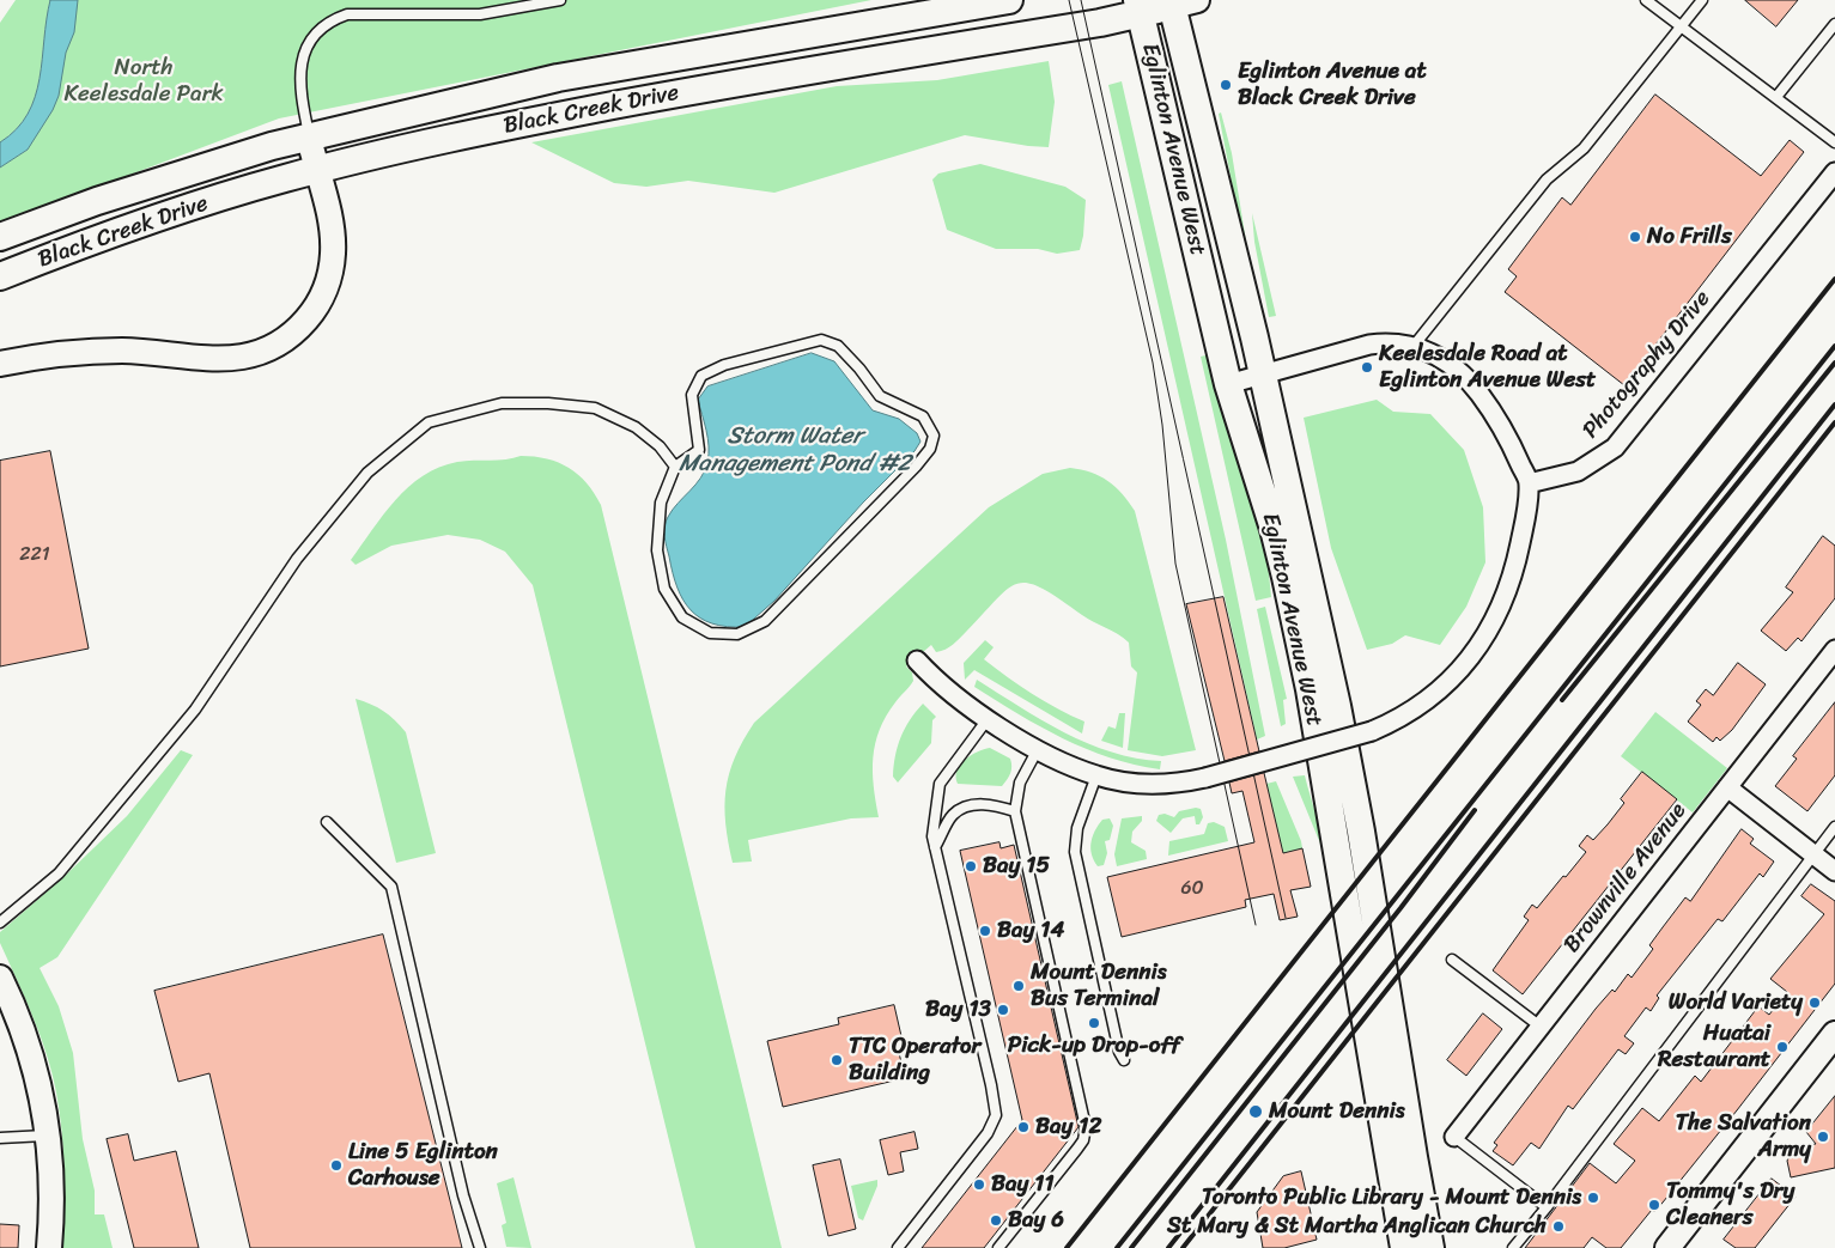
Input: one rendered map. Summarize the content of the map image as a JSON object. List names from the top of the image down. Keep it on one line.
{"streets":{"main road":["Black Creek Drive","Eglinton Avenue West"],"street":["Photography Drive","Brownville Avenue"]},"crossings":[["Black Creek Drive","Eglinton Avenue West"]],"water":["Storm Water Management Pond #2"],"parks":["North Keelesdale Park"],"places":["Eglinton Avenue at Black Creek Drive","No Frills","Keelesdale Road at Eglinton Avenue West","Bay 15","Bay 14","Mount Dennis Bus Terminal","World Variety","Bay 13","Pick-up Drop-off","Huatai Restaurant","TTC Operator Building","Mount Dennis","Bay 12","The Salvation Army","Line 5 Eglinton Carhouse","Bay 11","Toronto Public Library - Mount Dennis","Tommy's Dry Cleaners","Bay 6","St Mary & St Martha Anglican Church"],"house_numbers":["221","60"]}
